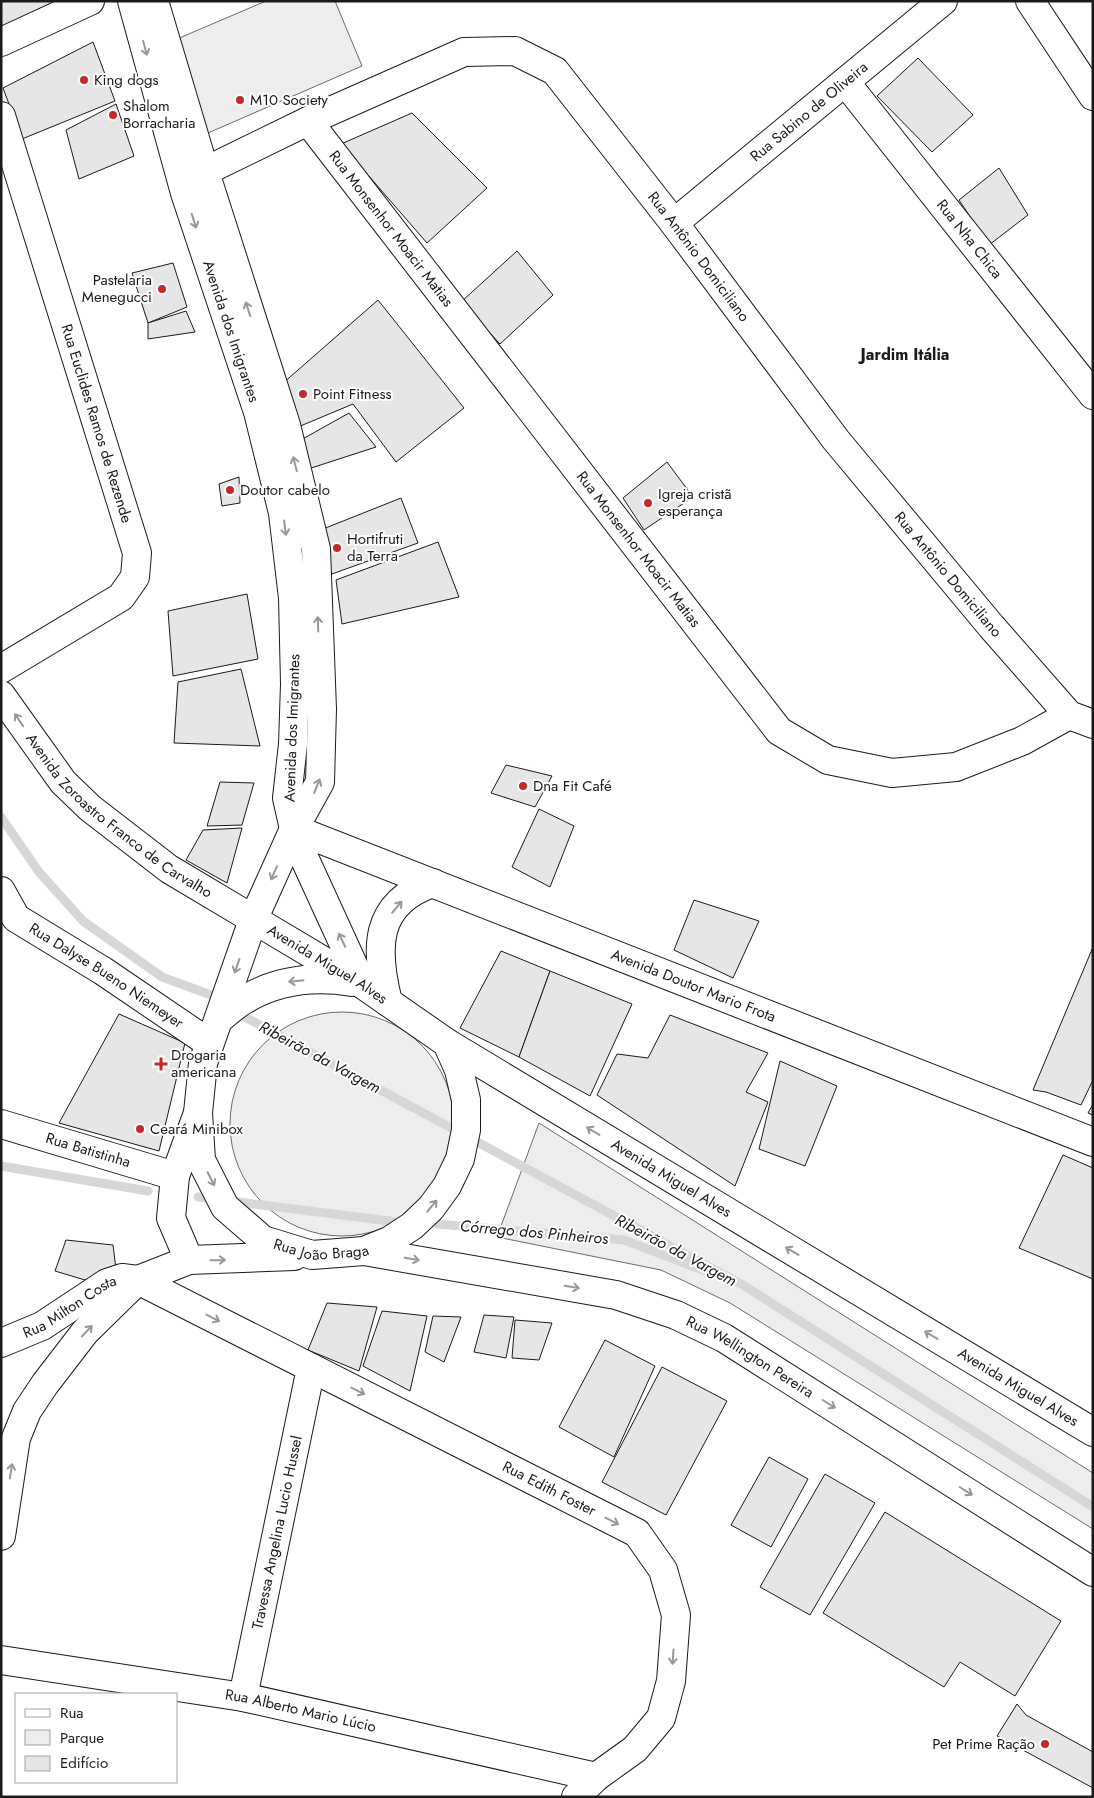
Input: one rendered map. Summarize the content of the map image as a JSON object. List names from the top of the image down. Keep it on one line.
{"streets":{"street":["Rua Sabino de Oliveira","Rua Monsenhor Moacir Matias","Rua Nha Chica","Rua Antônio Domiciliano","Avenida dos Imigrantes","Rua Euclides Ramos de Rezende","Avenida Zoroastro Franco de Carvalho","Avenida Miguel Alves","Rua Dalyse Bueno Niemeyer","Avenida Doutor Mario Frota","Rua Batistinha","Rua João Braga","Rua Milton Costa","Rua Wellington Pereira","Rua Edith Foster","Travessa Angelina Lucio Hussel","Rua Alberto Mario Lúcio"]},"crossings":[["Rua Sabino de Oliveira","Rua Nha Chica"],["Rua Sabino de Oliveira","Rua Antônio Domiciliano"],["Rua Monsenhor Moacir Matias","Rua Antônio Domiciliano"],["Rua Antônio Domiciliano","Avenida dos Imigrantes"],["Avenida dos Imigrantes","Avenida Doutor Mario Frota"],["Avenida dos Imigrantes","Rua João Braga"],["Avenida Zoroastro Franco de Carvalho","Avenida Miguel Alves"],["Avenida Zoroastro Franco de Carvalho","Rua João Braga"],["Avenida Miguel Alves","Rua João Braga"],["Rua Dalyse Bueno Niemeyer","Rua João Braga"],["Avenida Doutor Mario Frota","Rua João Braga"],["Rua João Braga","Rua Wellington Pereira"],["Rua Milton Costa","Rua Edith Foster"],["Rua Edith Foster","Travessa Angelina Lucio Hussel"],["Rua Edith Foster","Rua Alberto Mario Lúcio"],["Travessa Angelina Lucio Hussel","Rua Alberto Mario Lúcio"]],"one_way":["Avenida Zoroastro Franco de Carvalho","Avenida Miguel Alves","Rua Wellington Pereira"],"districts":["Jardim Itália"],"water":["Ribeirão da Vargem","Córrego dos Pinheiros"],"places":{"other":["King dogs","M10 Society","Shalom Borracharia","Pastelaria Menegucci","Point Fitness","Doutor cabelo","Igreja cristã esperança","Hortifruti da Terra","Dna Fit Café","Ceará Minibox","Pet Prime Ração"],"health":["Drogaria americana"]},"legend":["Rua","Parque","Edifício"]}
